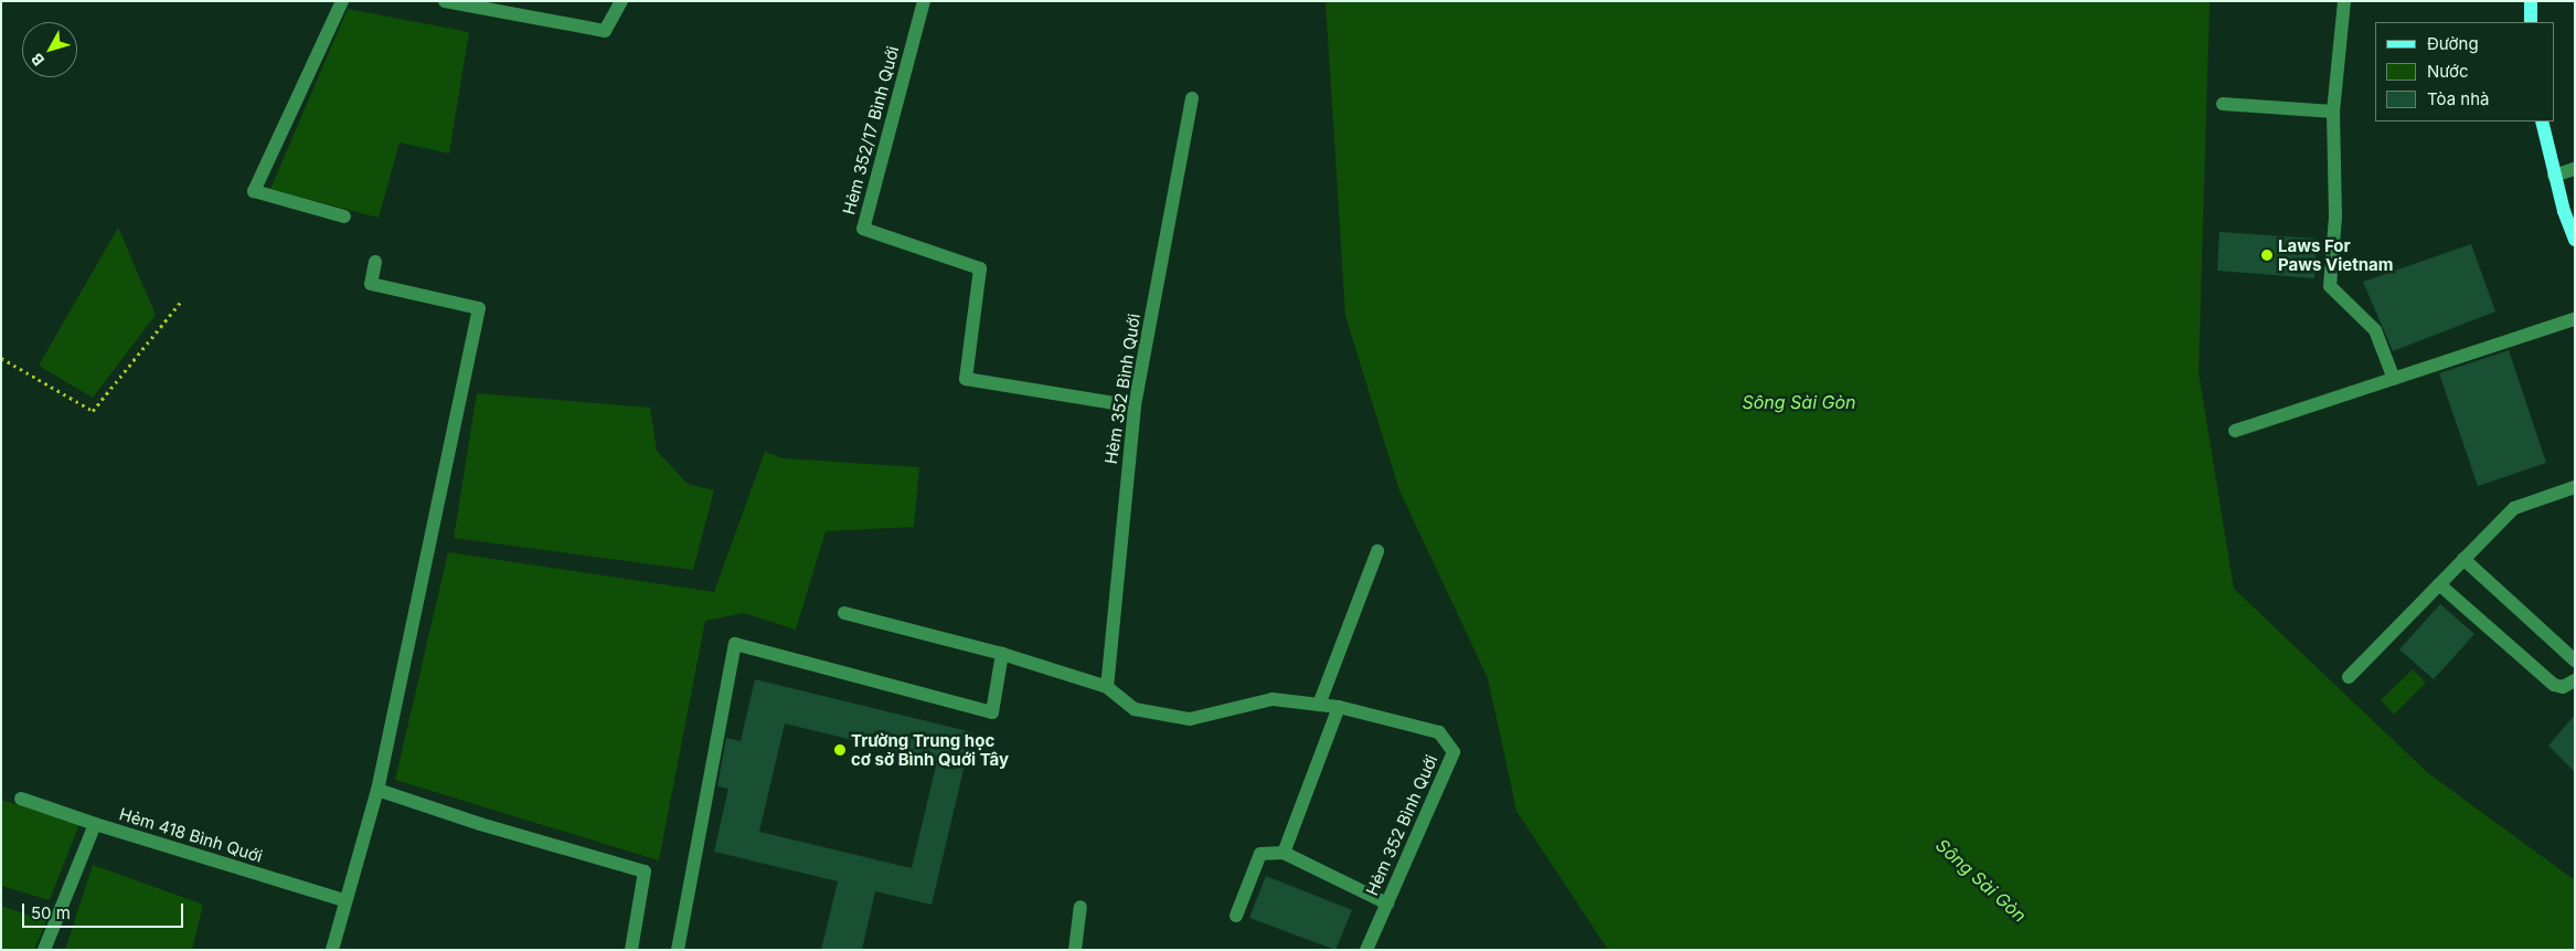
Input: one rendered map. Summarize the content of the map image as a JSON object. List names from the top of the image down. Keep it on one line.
{"streets":{"street":["Hẻm 352/17 Bình Quới","Hẻm 352 Bình Quới","Hẻm 418 Bình Quới"]},"crossings":[["Hẻm 352/17 Bình Quới","Hẻm 352 Bình Quới"]],"water":["Sông Sài Gòn"],"places":["Laws For Paws Vietnam","Trường Trung học cơ sở Bình Quới Tây"],"legend":["Đường","Nước","Tòa nhà"],"scale_bar":"50 m","north":"bottom left"}
